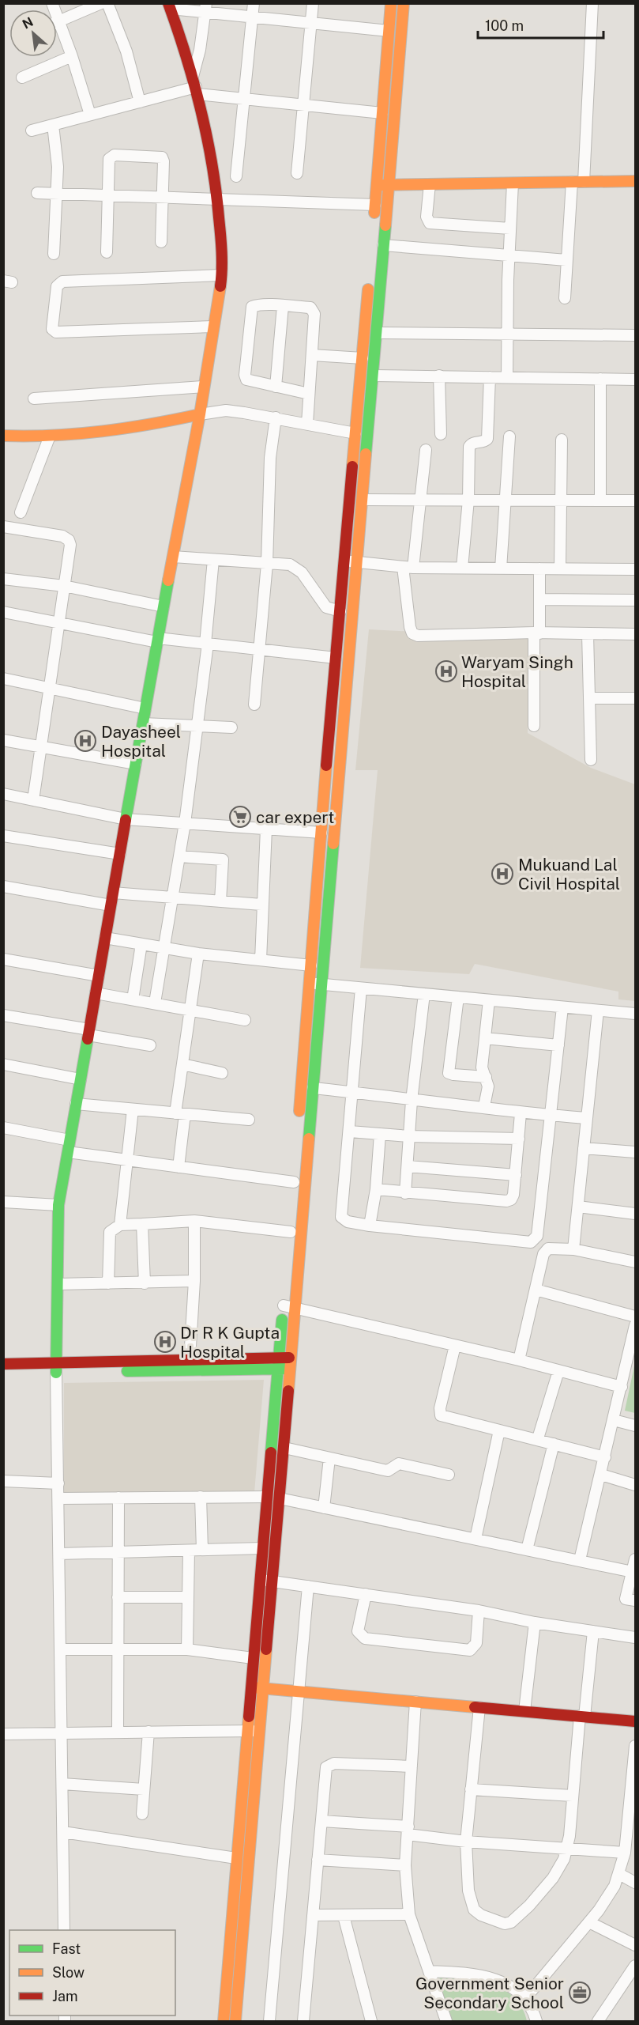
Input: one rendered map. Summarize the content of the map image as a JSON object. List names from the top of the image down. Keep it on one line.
{"places":{"hospital":["Waryam Singh Hospital","Dayasheel Hospital","Mukuand Lal Civil Hospital","Dr R K Gupta Hospital"],"supermarket":["car expert"],"office":["Government Senior Secondary School"]},"legend":["Fast","Slow","Jam"],"scale_bar":"100 m","north":"top left"}
